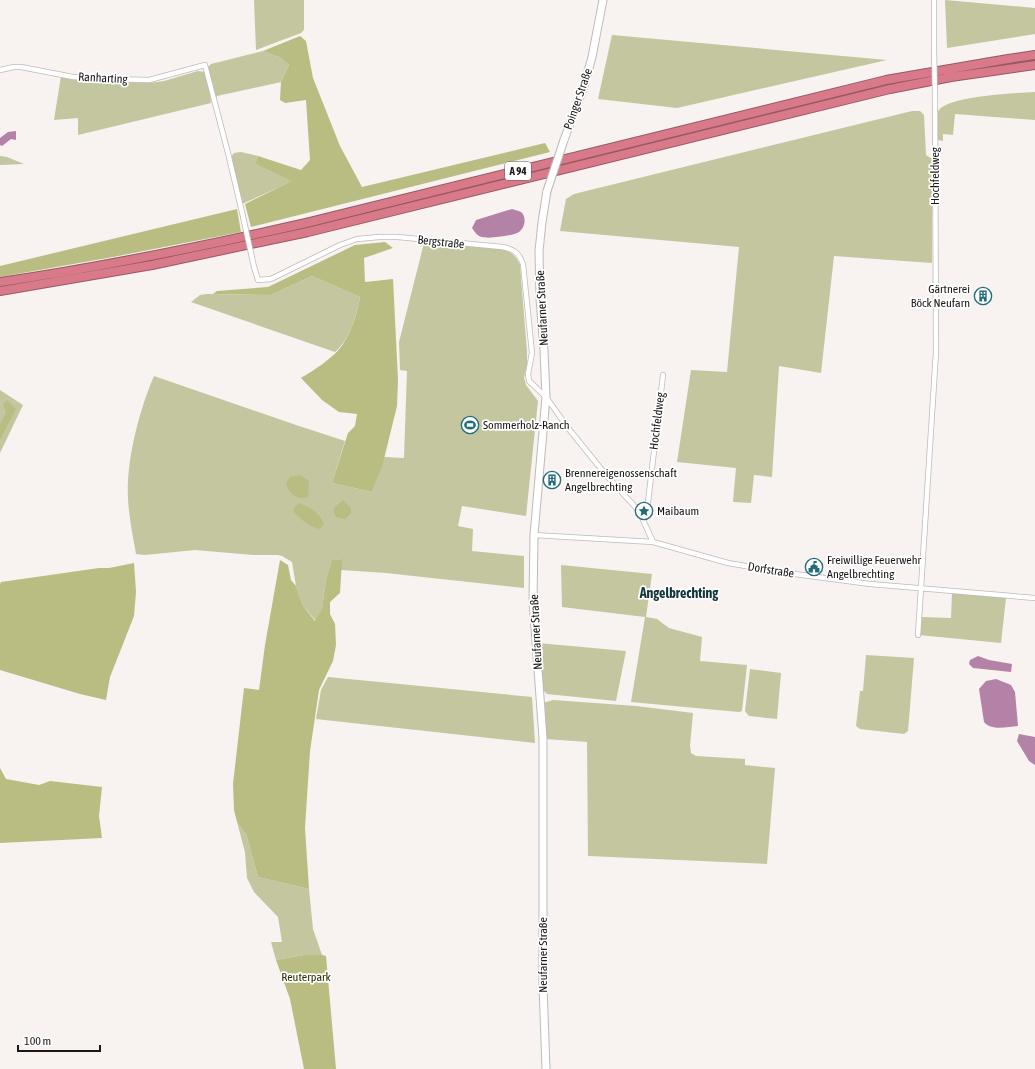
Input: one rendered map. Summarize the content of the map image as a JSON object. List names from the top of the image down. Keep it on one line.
{"streets":{"highway":["A 94"],"street":["Ranharting","Poinger Straße","Hochfeldweg","Bergstraße","Neufarner Straße","Dorfstraße"]},"crossings":[["Ranharting","Bergstraße"],["Poinger Straße","Neufarner Straße"],["Hochfeldweg","Bergstraße"],["Hochfeldweg","Dorfstraße"],["Bergstraße","Neufarner Straße"],["Bergstraße","Dorfstraße"],["Neufarner Straße","Dorfstraße"]],"districts":["Angelbrechting"],"parks":["Reuterpark"],"places":{"building":["Gärtnerei Böck Neufarn","Brennereigenossenschaft Angelbrechting"],"sports":["Sommerholz-Ranch"],"place":["Maibaum"],"public building":["Freiwillige Feuerwehr Angelbrechting"]},"scale_bar":"100 m"}
